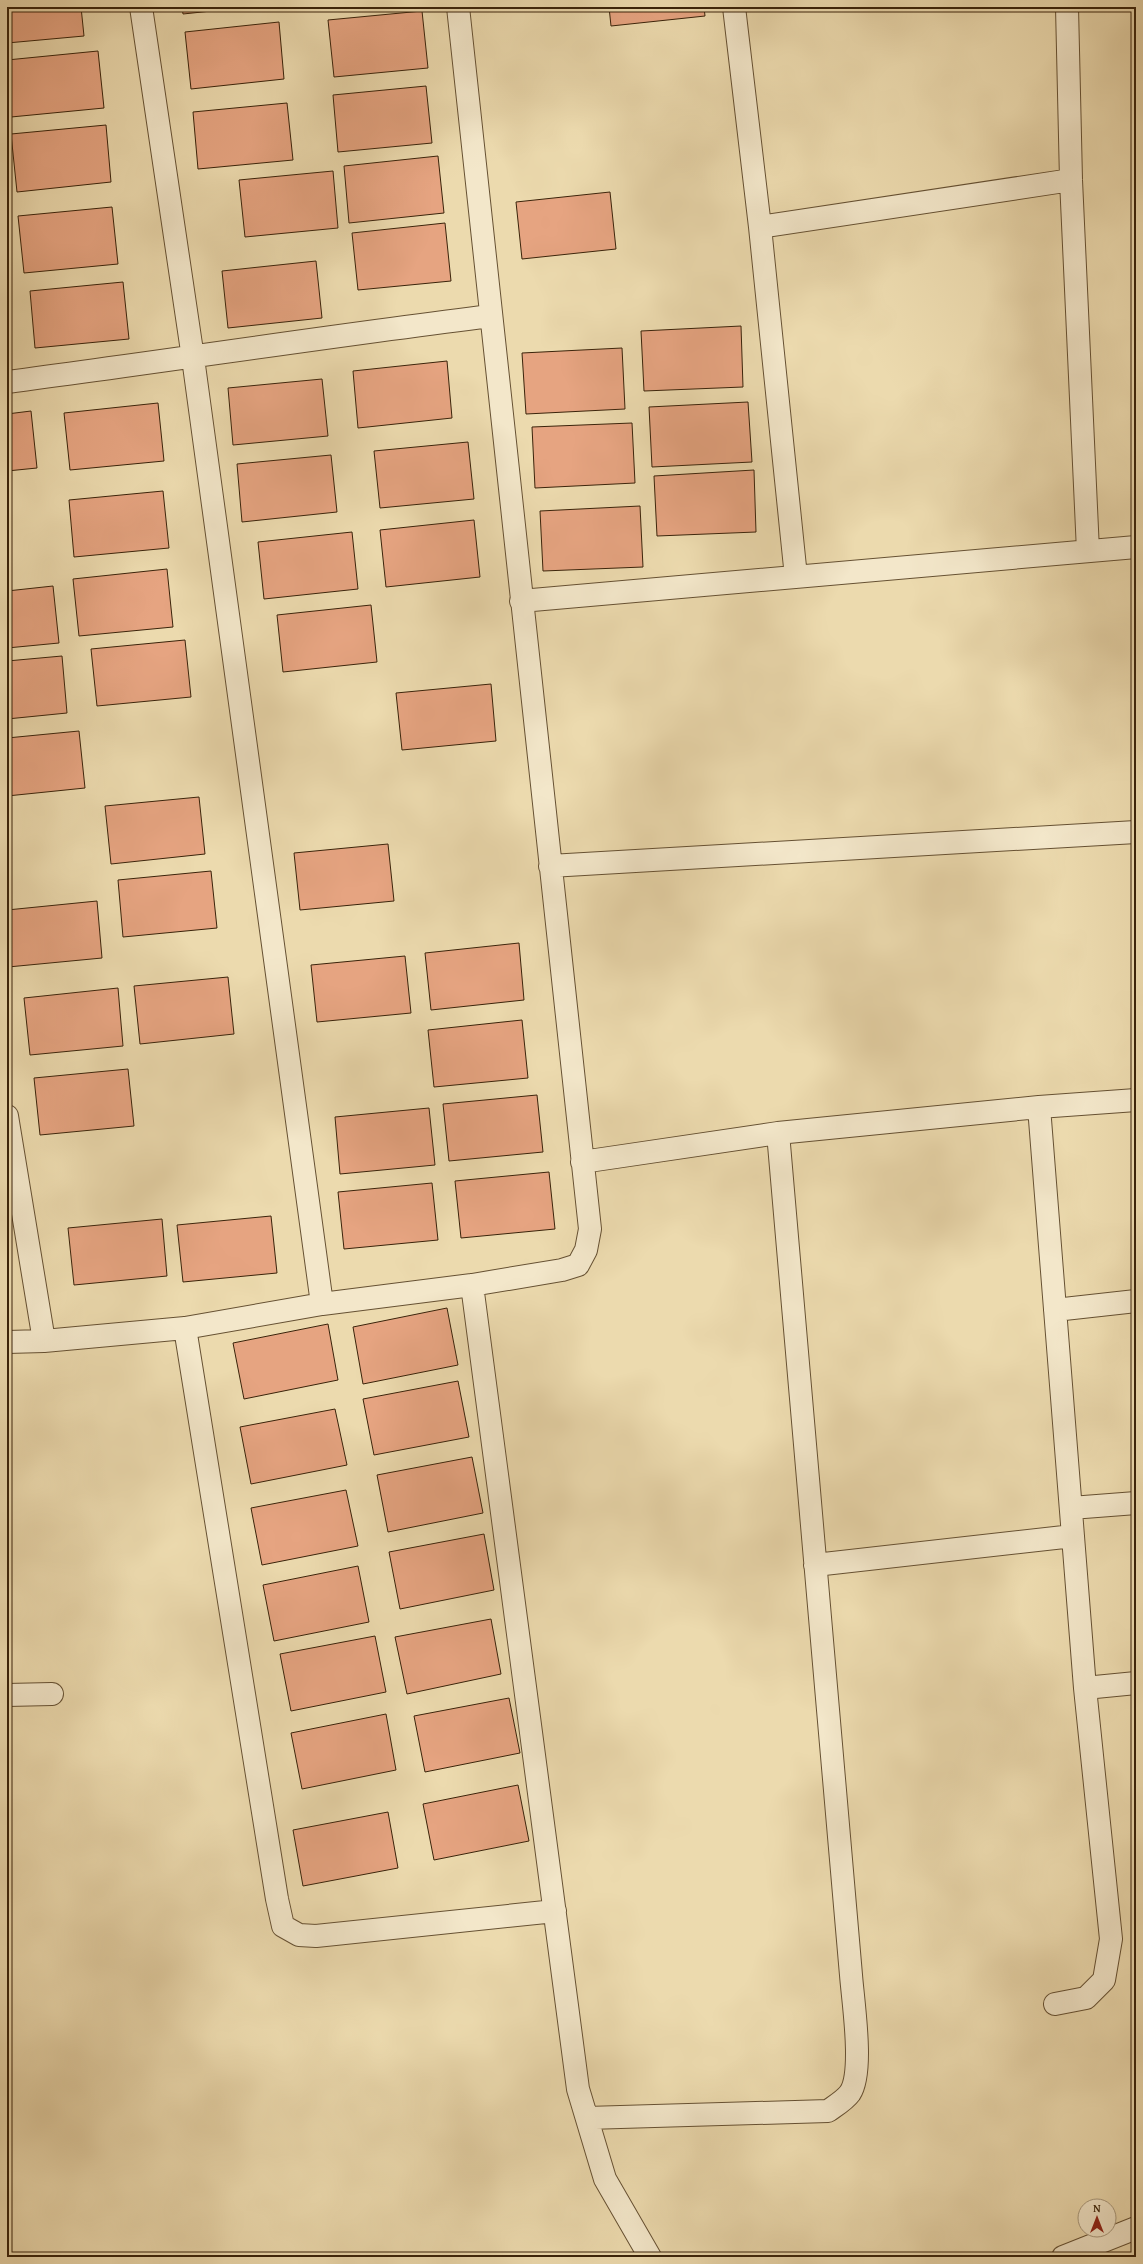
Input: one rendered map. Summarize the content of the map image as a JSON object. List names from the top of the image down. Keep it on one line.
{"north":"top"}
